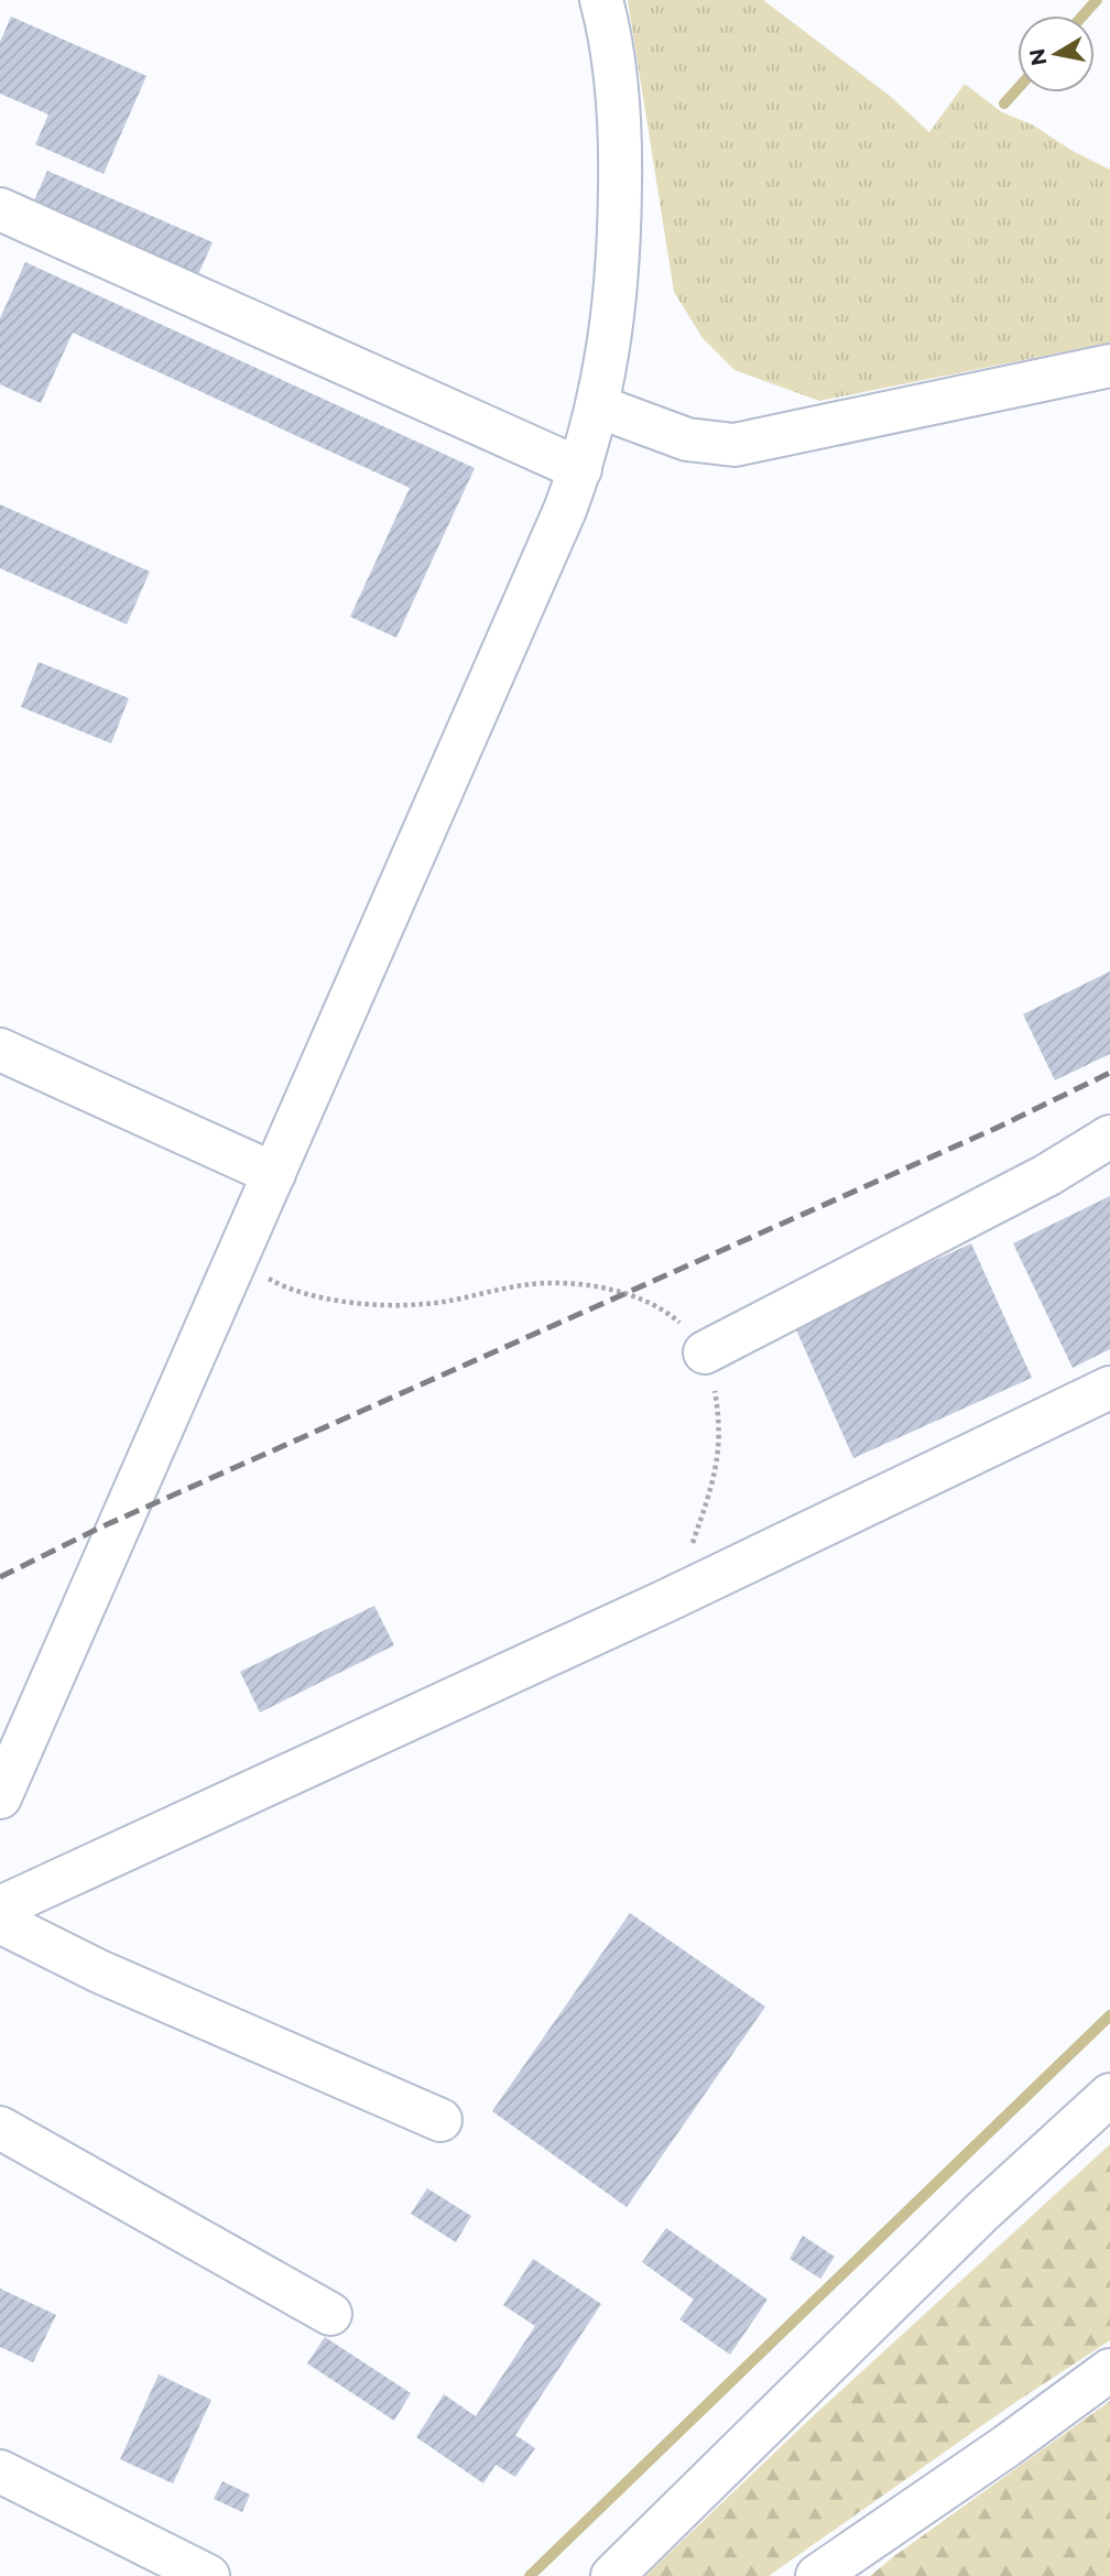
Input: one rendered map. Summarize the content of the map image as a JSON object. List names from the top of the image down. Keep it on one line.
{"north":"left"}
